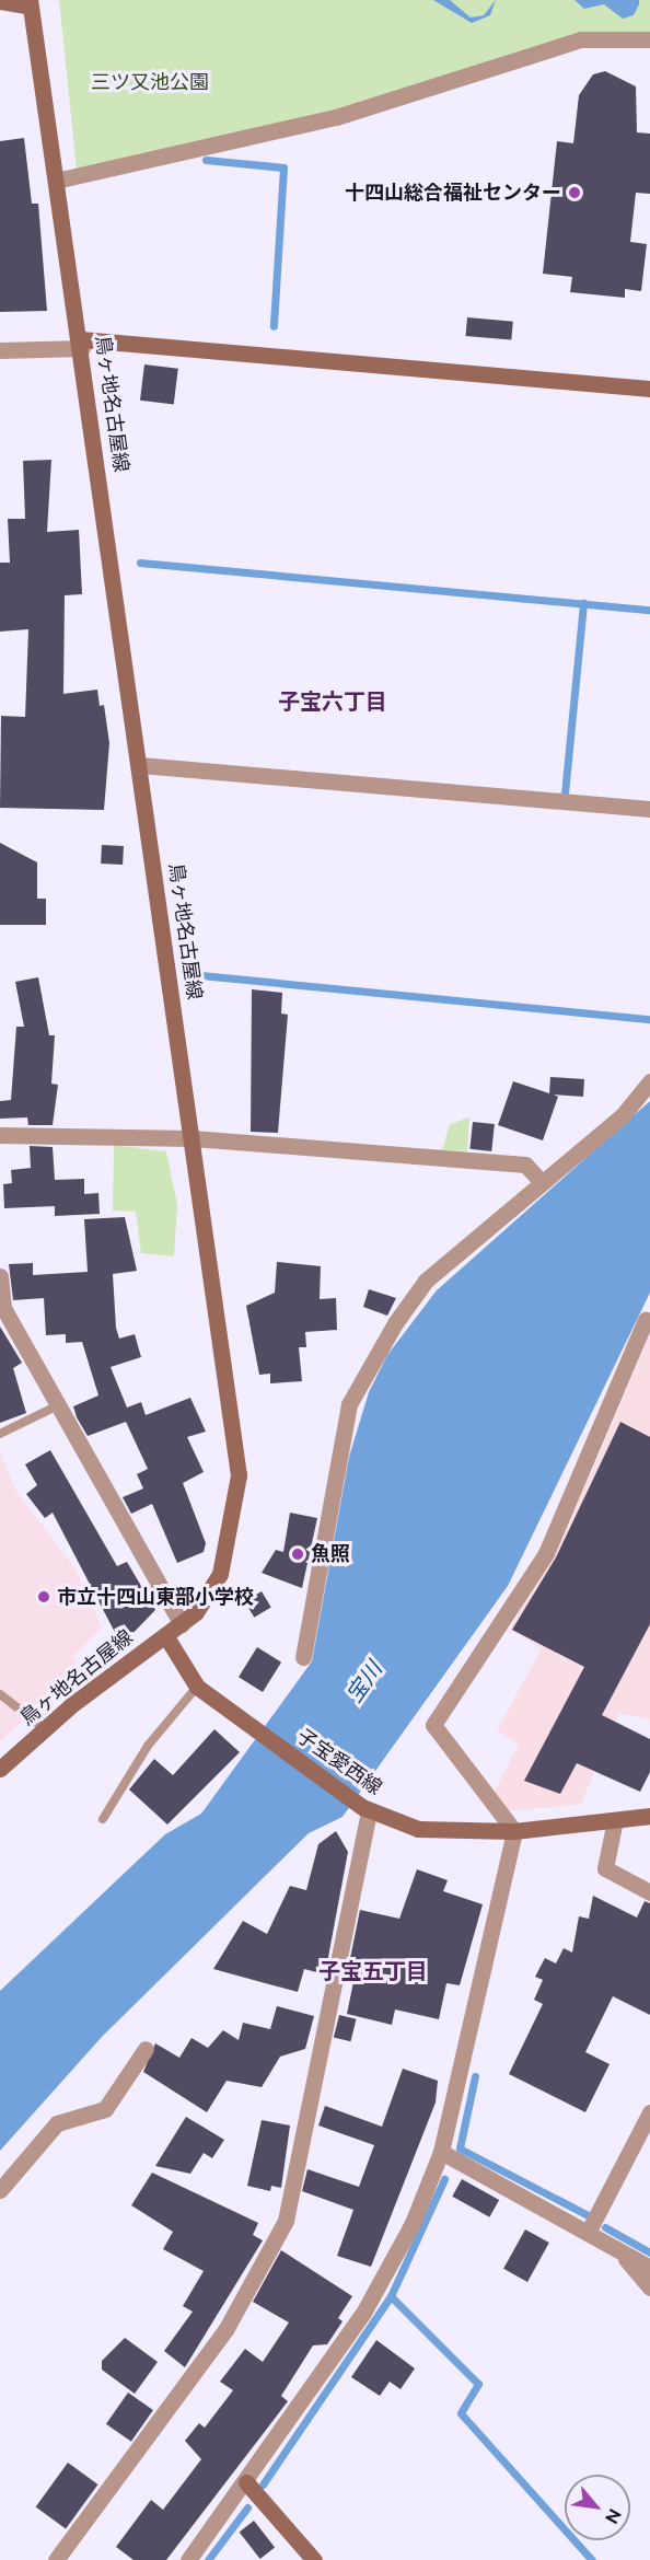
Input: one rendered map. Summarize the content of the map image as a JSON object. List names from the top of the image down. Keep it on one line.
{"streets":{"main road":["鳥ヶ地名古屋線","子宝愛西線"]},"crossings":[["鳥ヶ地名古屋線","子宝愛西線"]],"districts":["子宝六丁目","子宝五丁目"],"water":["宝川"],"parks":["三ツ又池公園"],"places":["十四山総合福祉センター","魚照","市立十四山東部小学校"],"north":"bottom right"}
